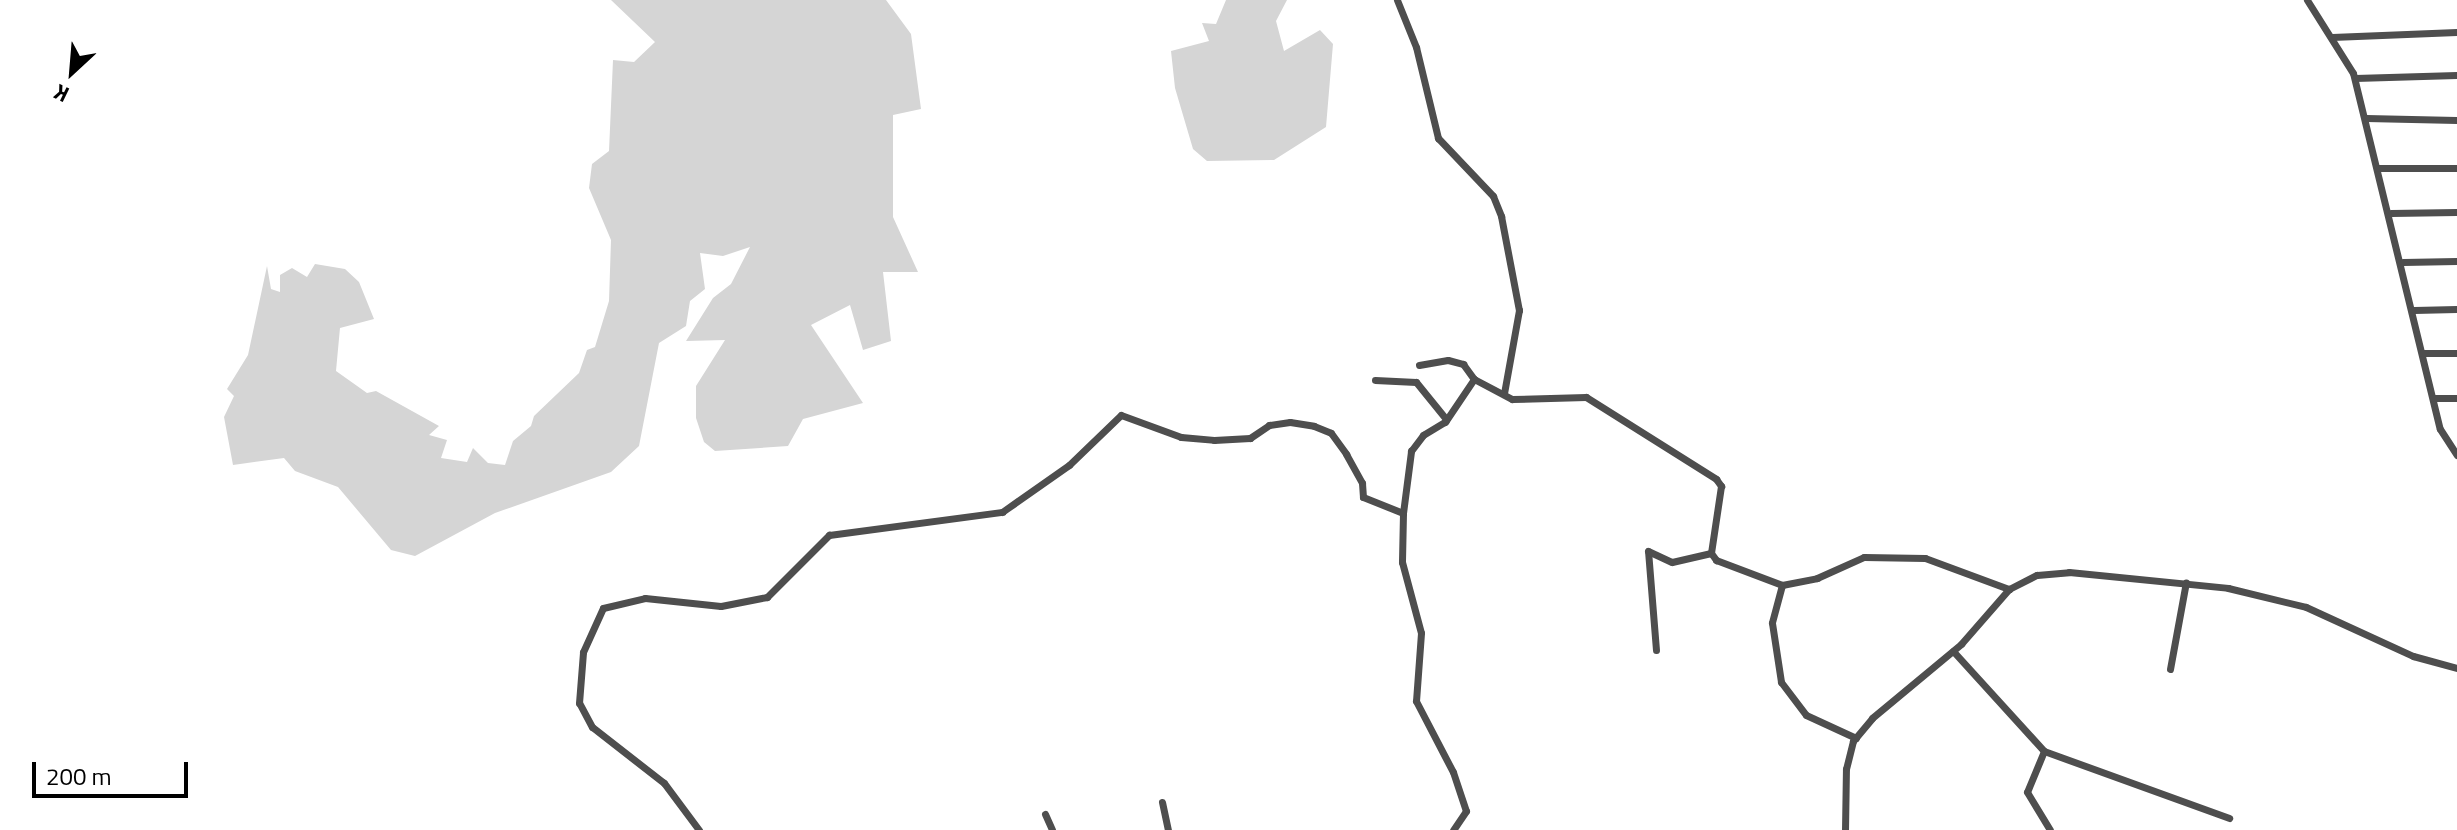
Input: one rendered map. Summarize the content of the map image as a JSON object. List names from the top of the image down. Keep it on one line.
{"scale_bar":"200 m","north":"bottom left"}
